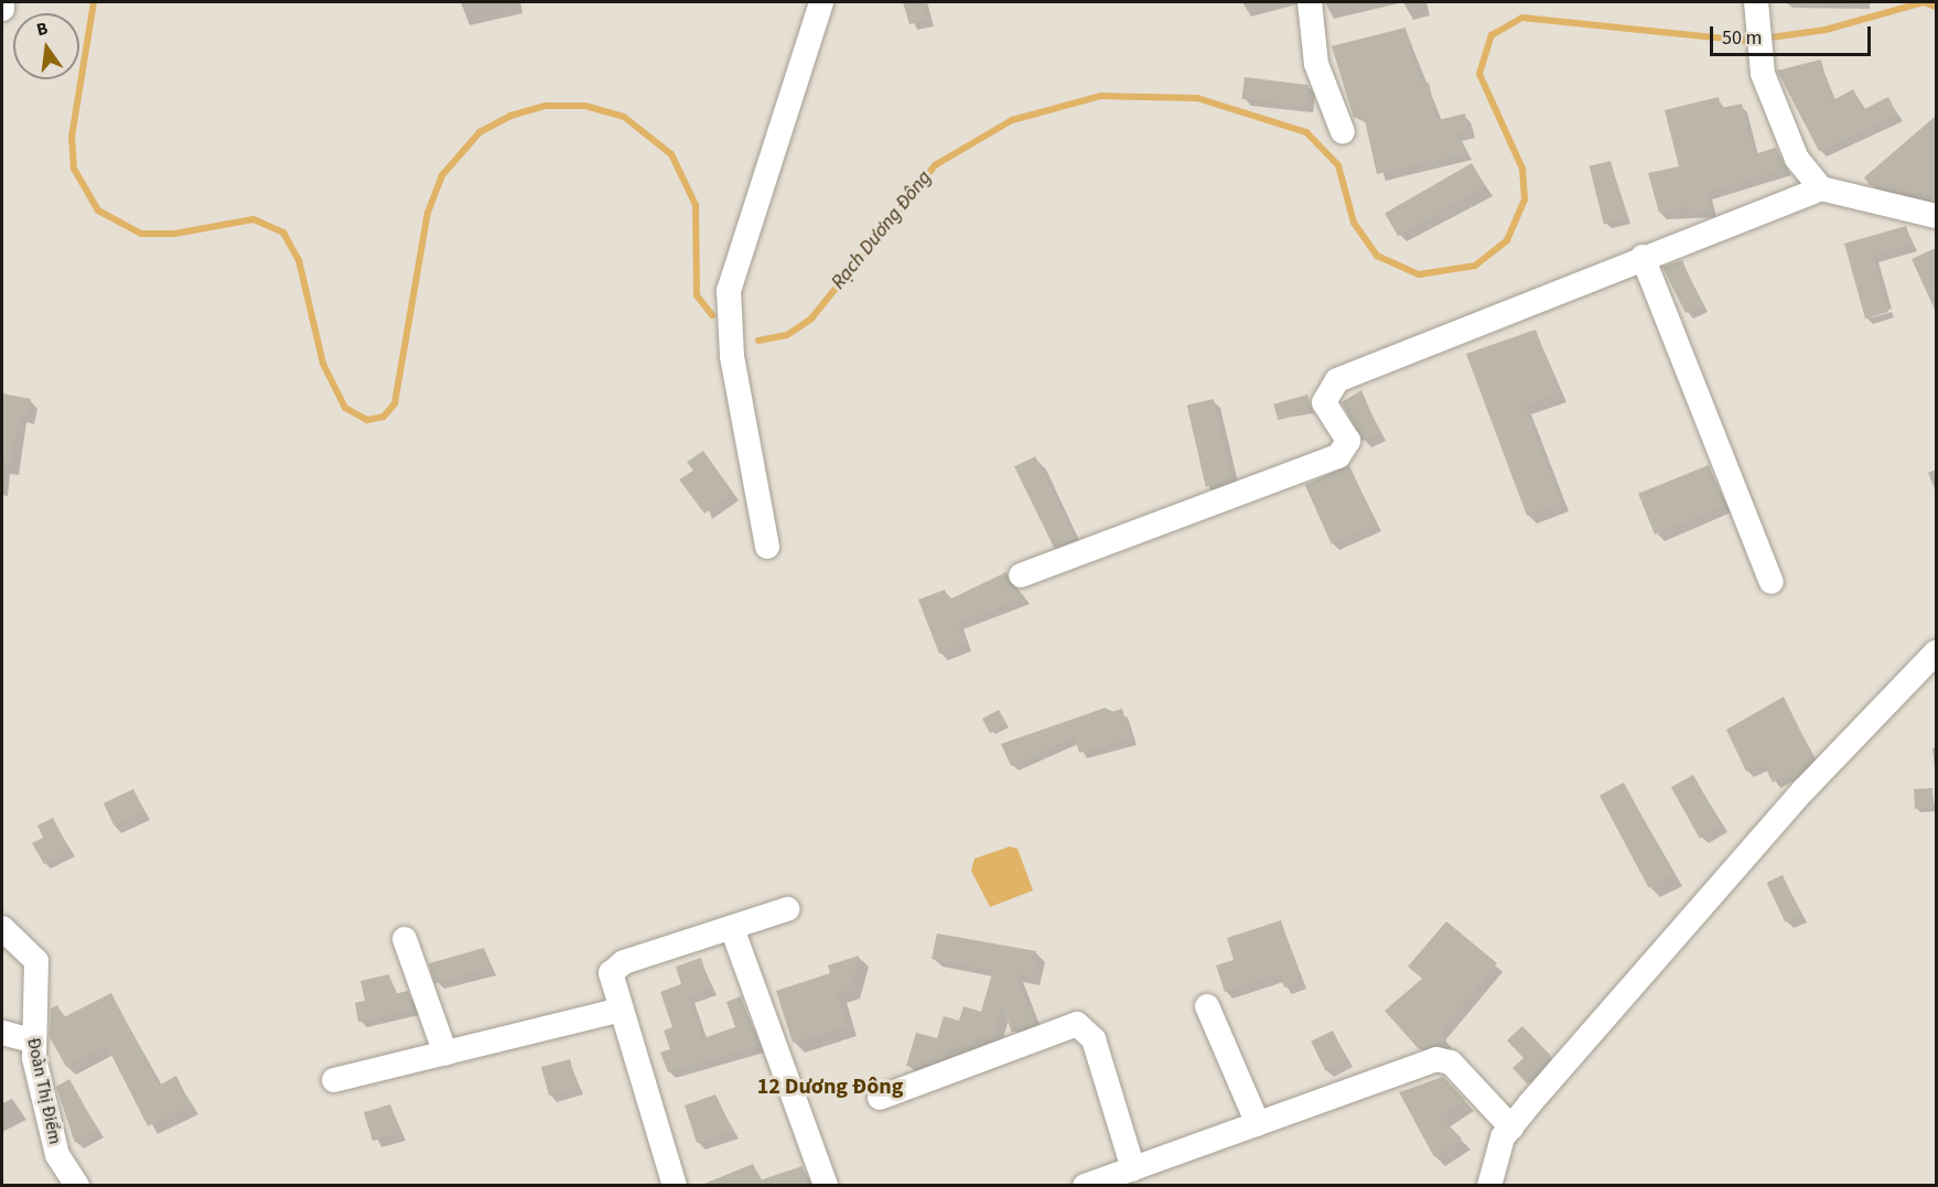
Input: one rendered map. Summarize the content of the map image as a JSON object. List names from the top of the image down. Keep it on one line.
{"streets":{"street":["Đoàn Thị Điểm"]},"districts":["12 Dương Đông"],"water":["Rạch Dương Đông"],"scale_bar":"50 m","north":"top"}
